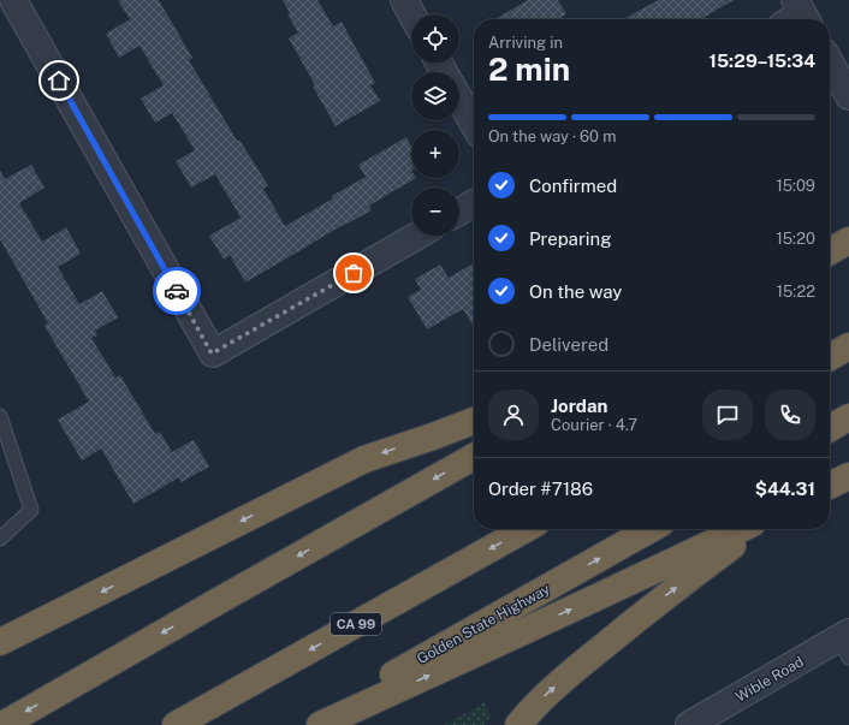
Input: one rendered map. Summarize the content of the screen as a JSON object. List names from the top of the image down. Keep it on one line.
{"streets":{"highway":["CA 99","Golden State Highway"],"street":["Wible Road"]},"page":{"map_buttons":["+","−"],"heading":["2 min","Arriving in","15:29–15:34"],"panel":["Jordan","Courier · 4.7","Order #7186","$44.31"],"bar":"On the way · 60 m","list":[["Confirmed","15:09"],["Preparing","15:20"],["On the way","15:22"],"Delivered"]}}
